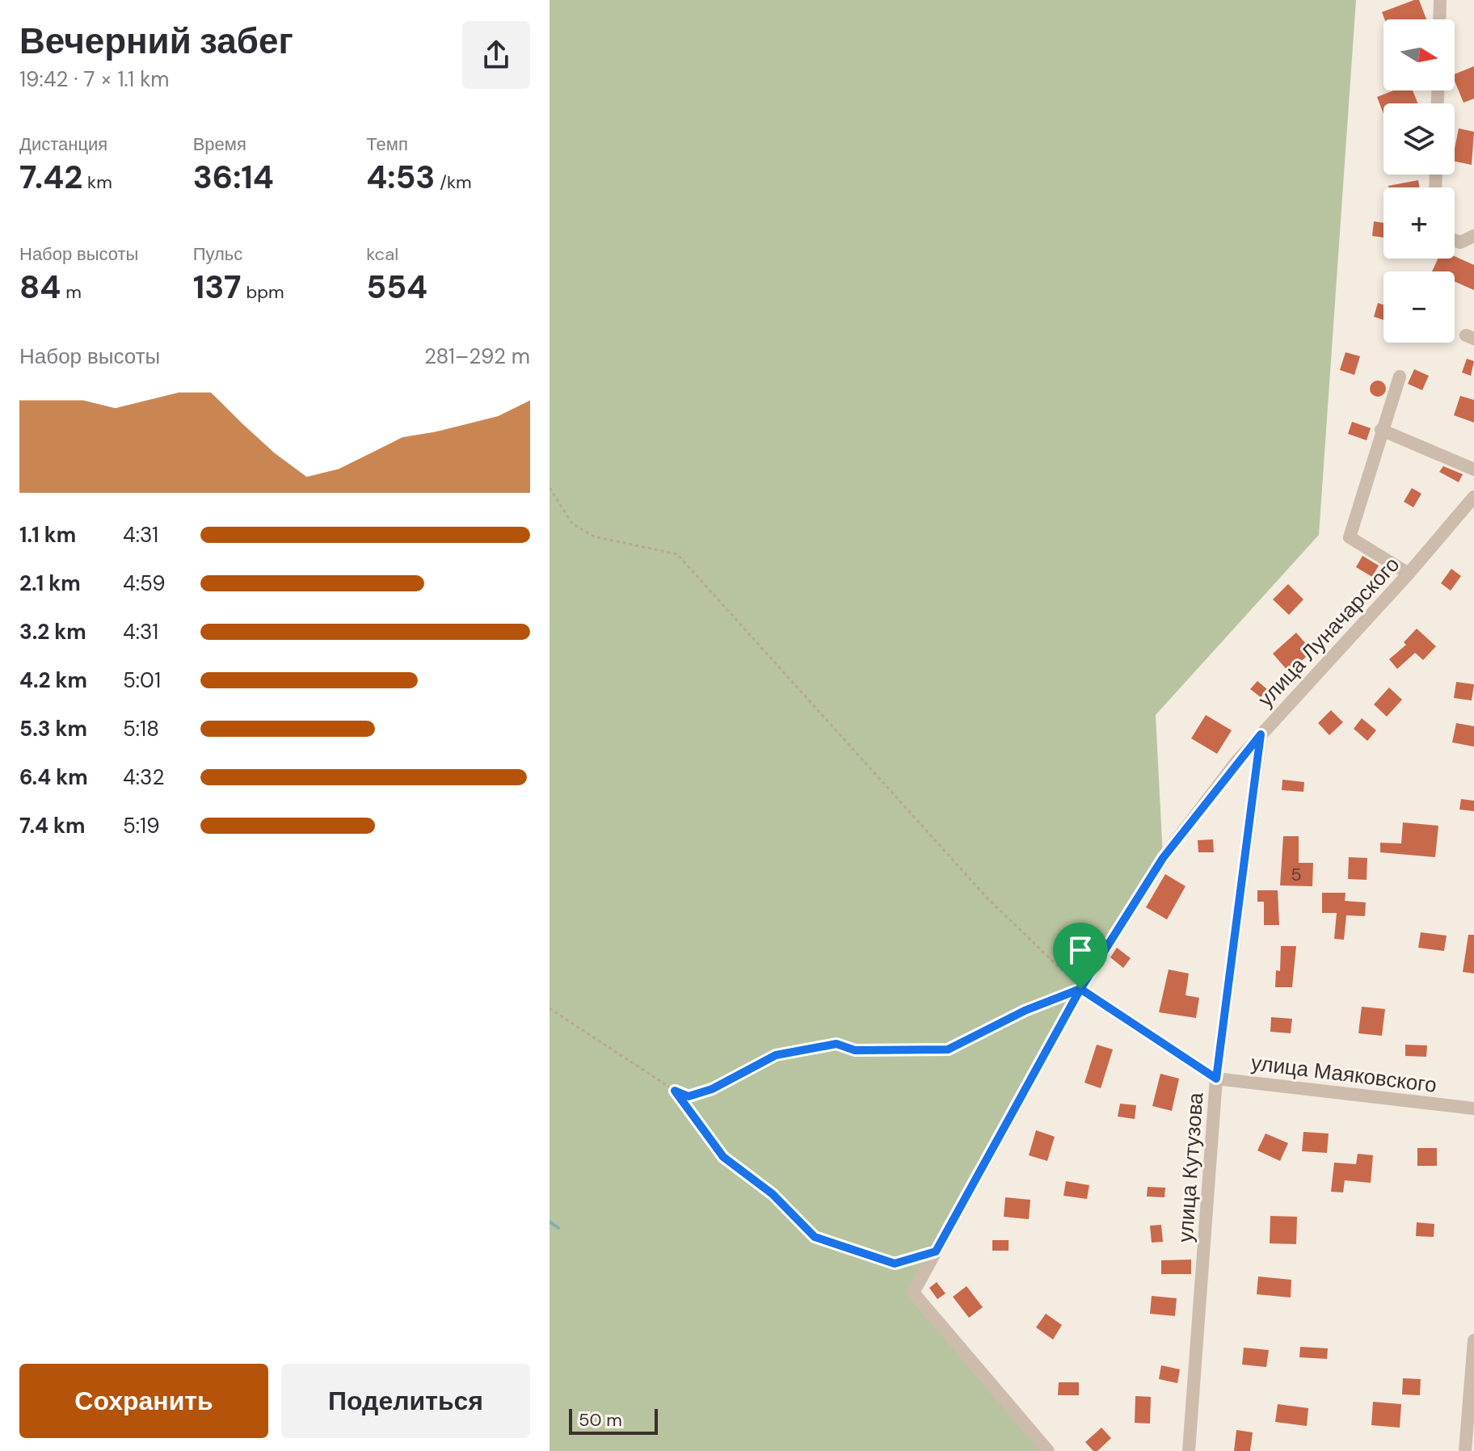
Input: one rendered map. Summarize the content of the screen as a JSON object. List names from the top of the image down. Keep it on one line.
{"streets":{"street":["улица Луначарского","улица Маяковского","улица Кутузова"]},"crossings":[["улица Луначарского","улица Маяковского"],["улица Луначарского","улица Кутузова"],["улица Маяковского","улица Кутузова"]],"house_numbers":["5"],"scale_bar":"50 m","north":"right","page":{"heading":["Вечерний забег","19:42 · 7 × 1.1 km"],"map_buttons":["+","−"],"stats":[["Дистанция","7.42 km"],["Время","36:14"],["Темп","4:53 /km"],["Набор высоты","84 m"],["Пульс","137 bpm"],["kcal","554"]],"chart":["Набор высоты","281–292 m"],"list":[{"name":"1.1 km","note":"4:31"},{"name":"2.1 km","note":"4:59"},{"name":"3.2 km","note":"4:31"},{"name":"4.2 km","note":"5:01"},{"name":"5.3 km","note":"5:18"},{"name":"6.4 km","note":"4:32"},{"name":"7.4 km","note":"5:19"}],"buttons":["Сохранить","Поделиться"],"scale":"50 m"}}
